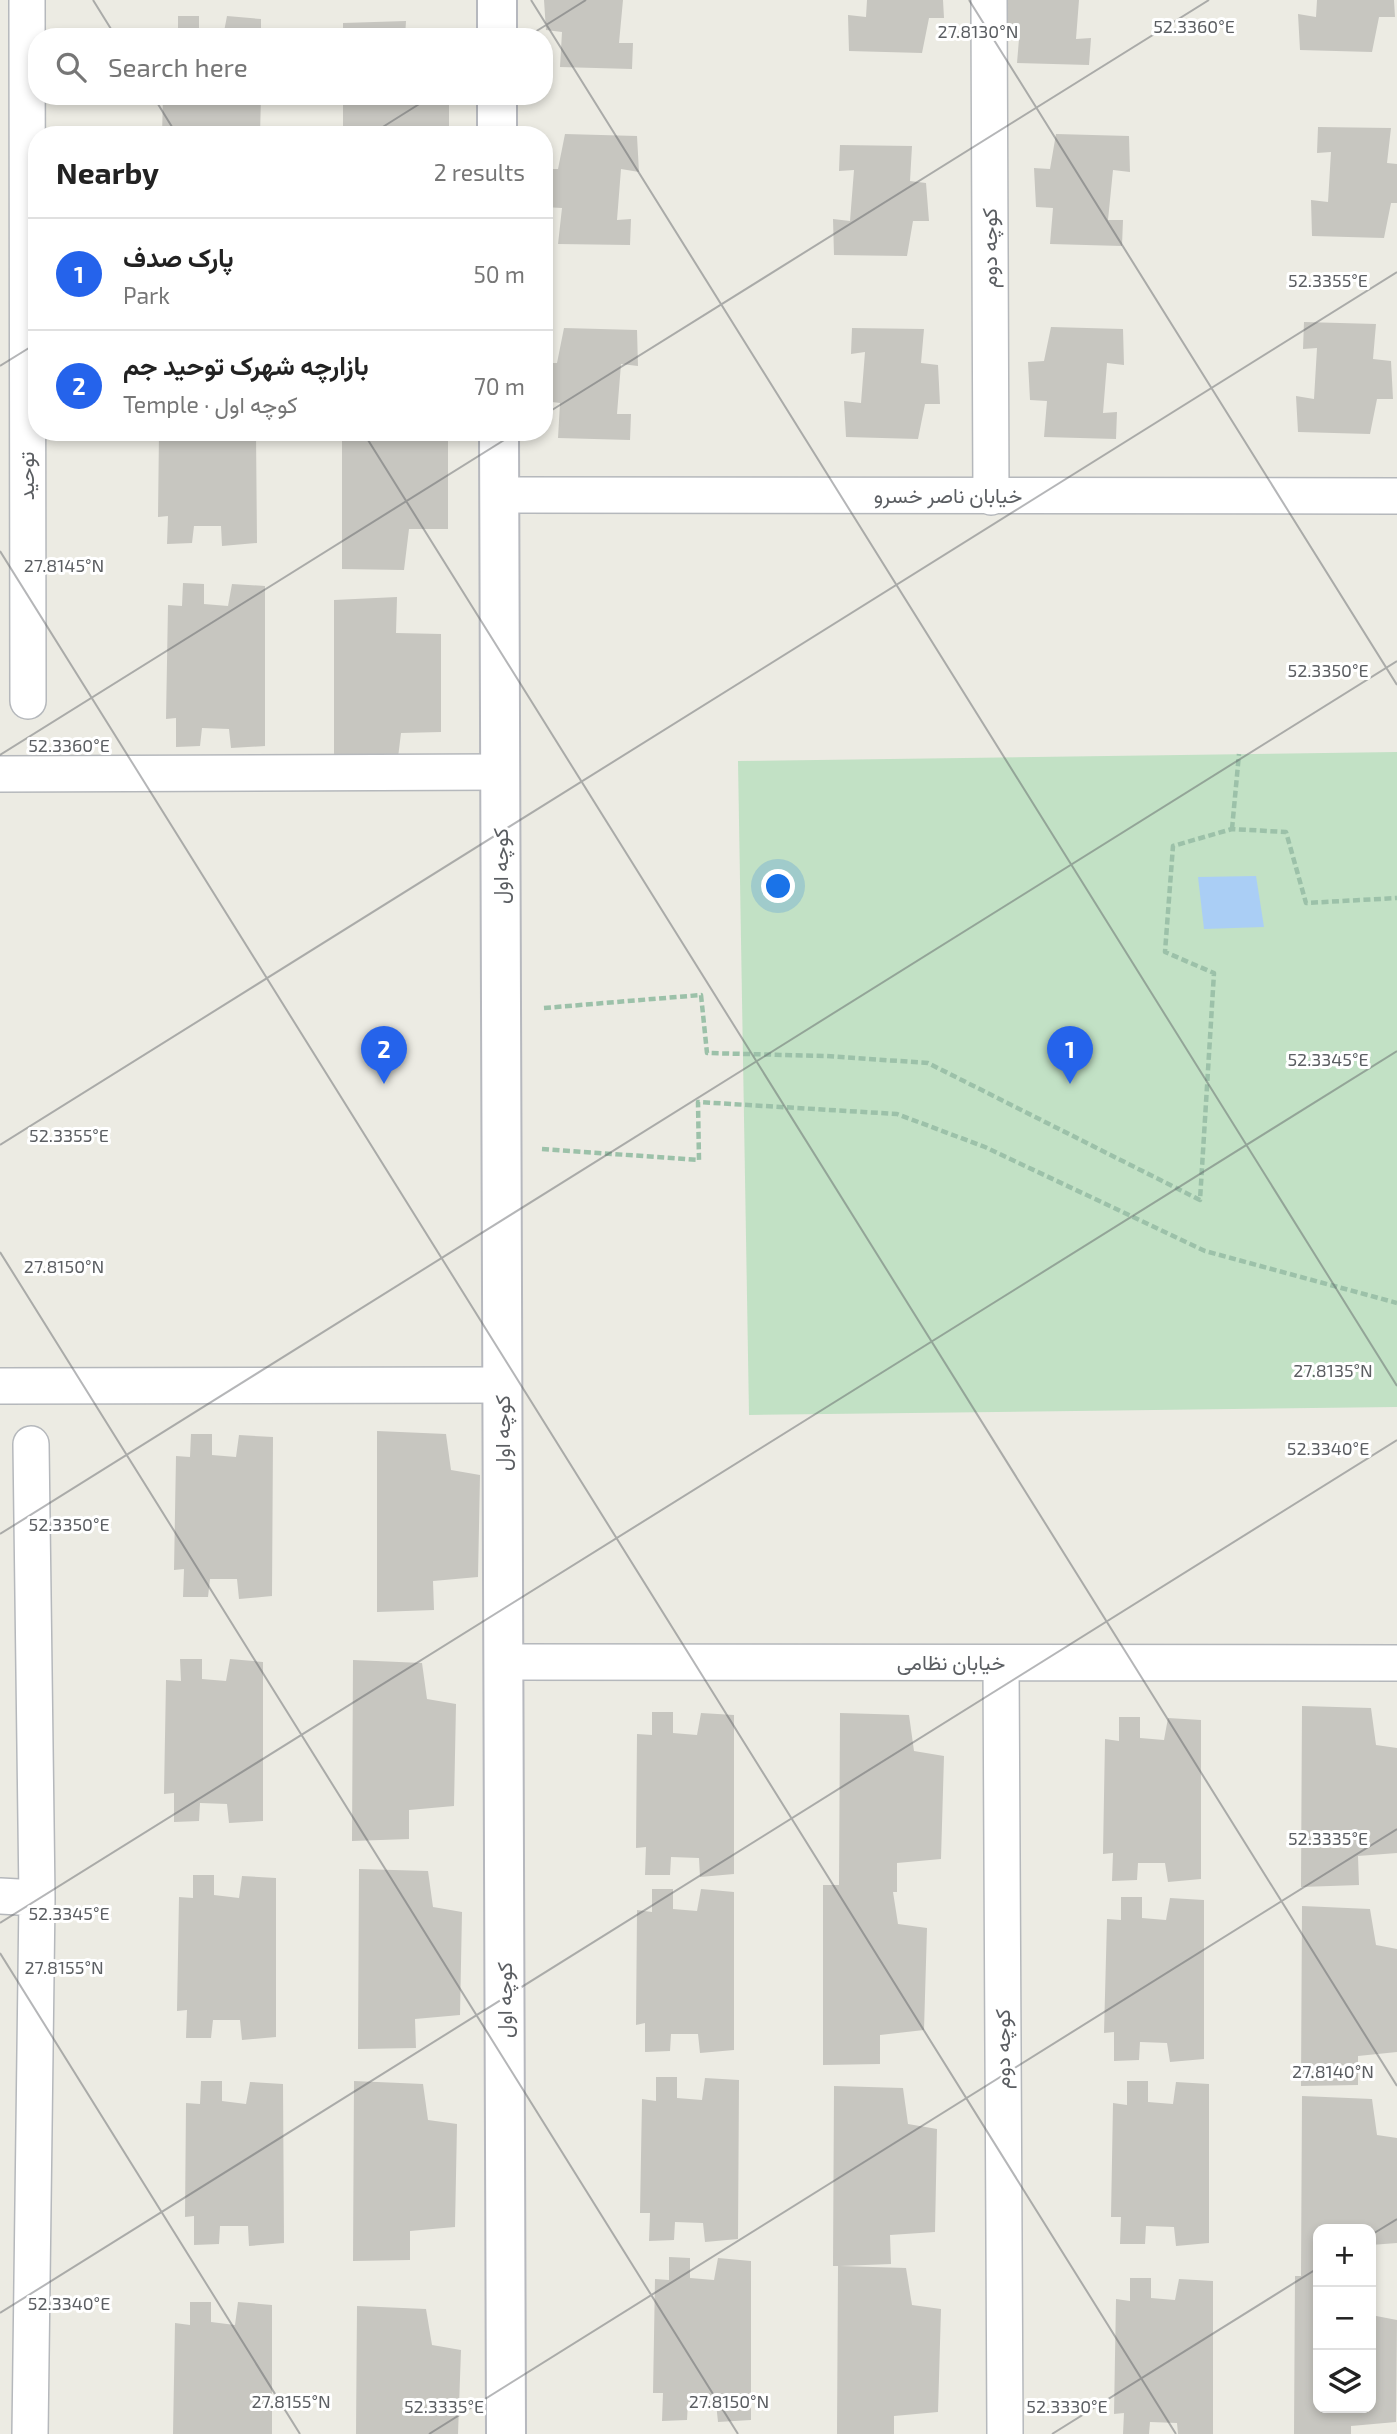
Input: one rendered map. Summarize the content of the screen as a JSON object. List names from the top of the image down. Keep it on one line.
{"streets":{"street":["کوچه دوم","توحید","خیابان ناصر خسرو","کوچه اول","خیابان نظامی"]},"crossings":[["کوچه دوم","خیابان ناصر خسرو"],["کوچه دوم","خیابان نظامی"],["خیابان ناصر خسرو","کوچه اول"],["کوچه اول","خیابان نظامی"]],"page":{"search":"Search here","heading":["Nearby","2 results"],"list":[{"mark":"1","name":"پارک صدف","note":"Park","value":"50 m"},{"mark":"2","name":"بازارچه شهرک توحید جم","note":"Temple · کوچه اول","value":"70 m"}],"pins":["1","2"],"map_buttons":["+","−"]},"coordinates":["52.3360°E","27.8130°N","52.3355°E","27.8145°N","52.3350°E","52.3345°E","27.8150°N","27.8135°N","52.3340°E","52.3335°E","27.8155°N","27.8140°N","52.3330°E"]}
